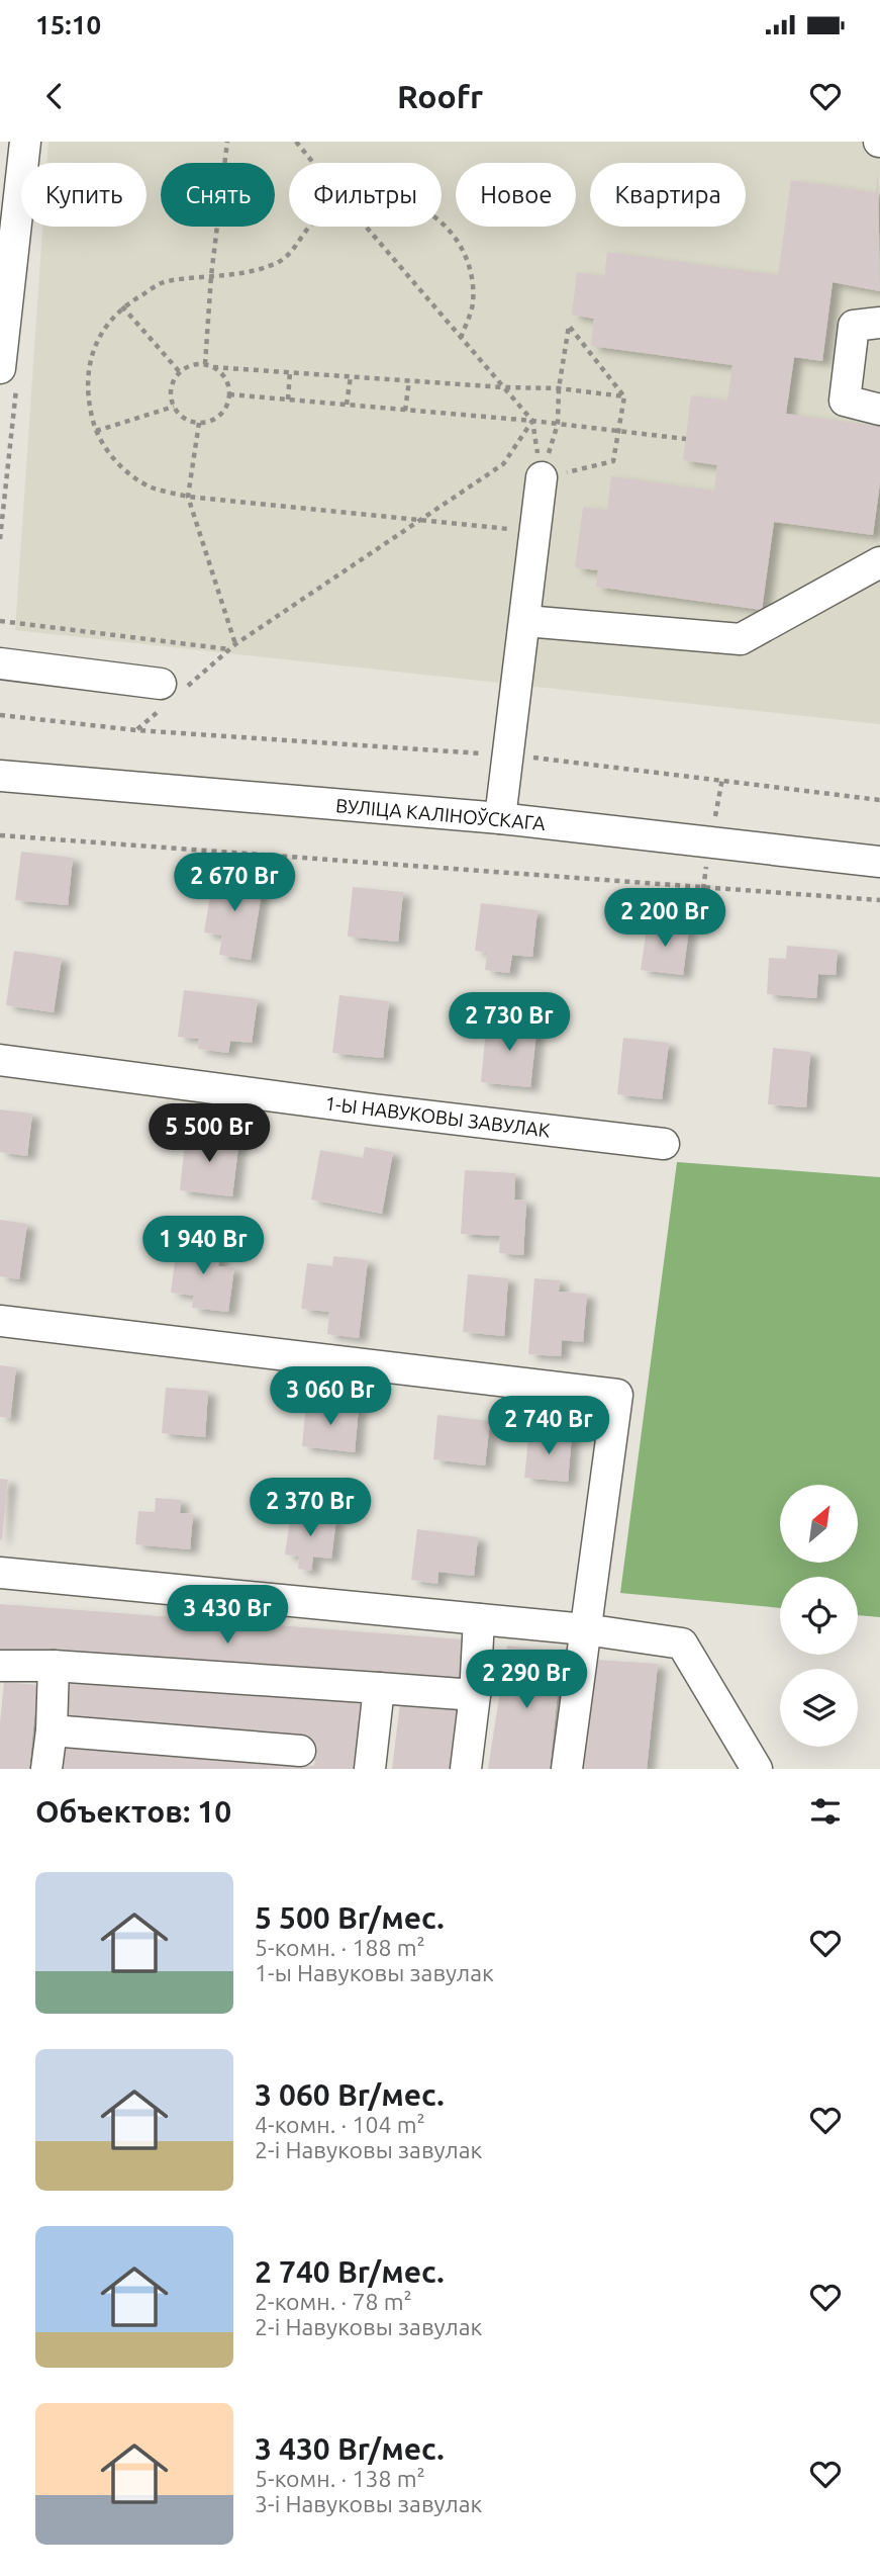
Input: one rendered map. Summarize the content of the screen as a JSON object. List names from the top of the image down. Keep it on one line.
{"streets":{"street":["ВУЛІЦА КАЛІНОЎСКАГА","1-Ы НАВУКОВЫ ЗАВУЛАК"]},"north":"top right","page":{"status":"15:10","header":"Roofr","chip":["Купить","Снять","Фильтры","Новое","Квартира"],"price":["2 670 Br","2 200 Br","2 730 Br","5 500 Br","1 940 Br","3 060 Br","2 740 Br","2 370 Br","3 430 Br","2 290 Br"],"heading":"Объектов: 10","list":[{"name":"5 500 Br/мес.","note":"5-комн. · 188 m² · 1-ы Навуковы завулак"},{"name":"3 060 Br/мес.","note":"4-комн. · 104 m² · 2-і Навуковы завулак"},{"name":"2 740 Br/мес.","note":"2-комн. · 78 m² · 2-і Навуковы завулак"},{"name":"3 430 Br/мес.","note":"5-комн. · 138 m² · 3-і Навуковы завулак"}]}}
